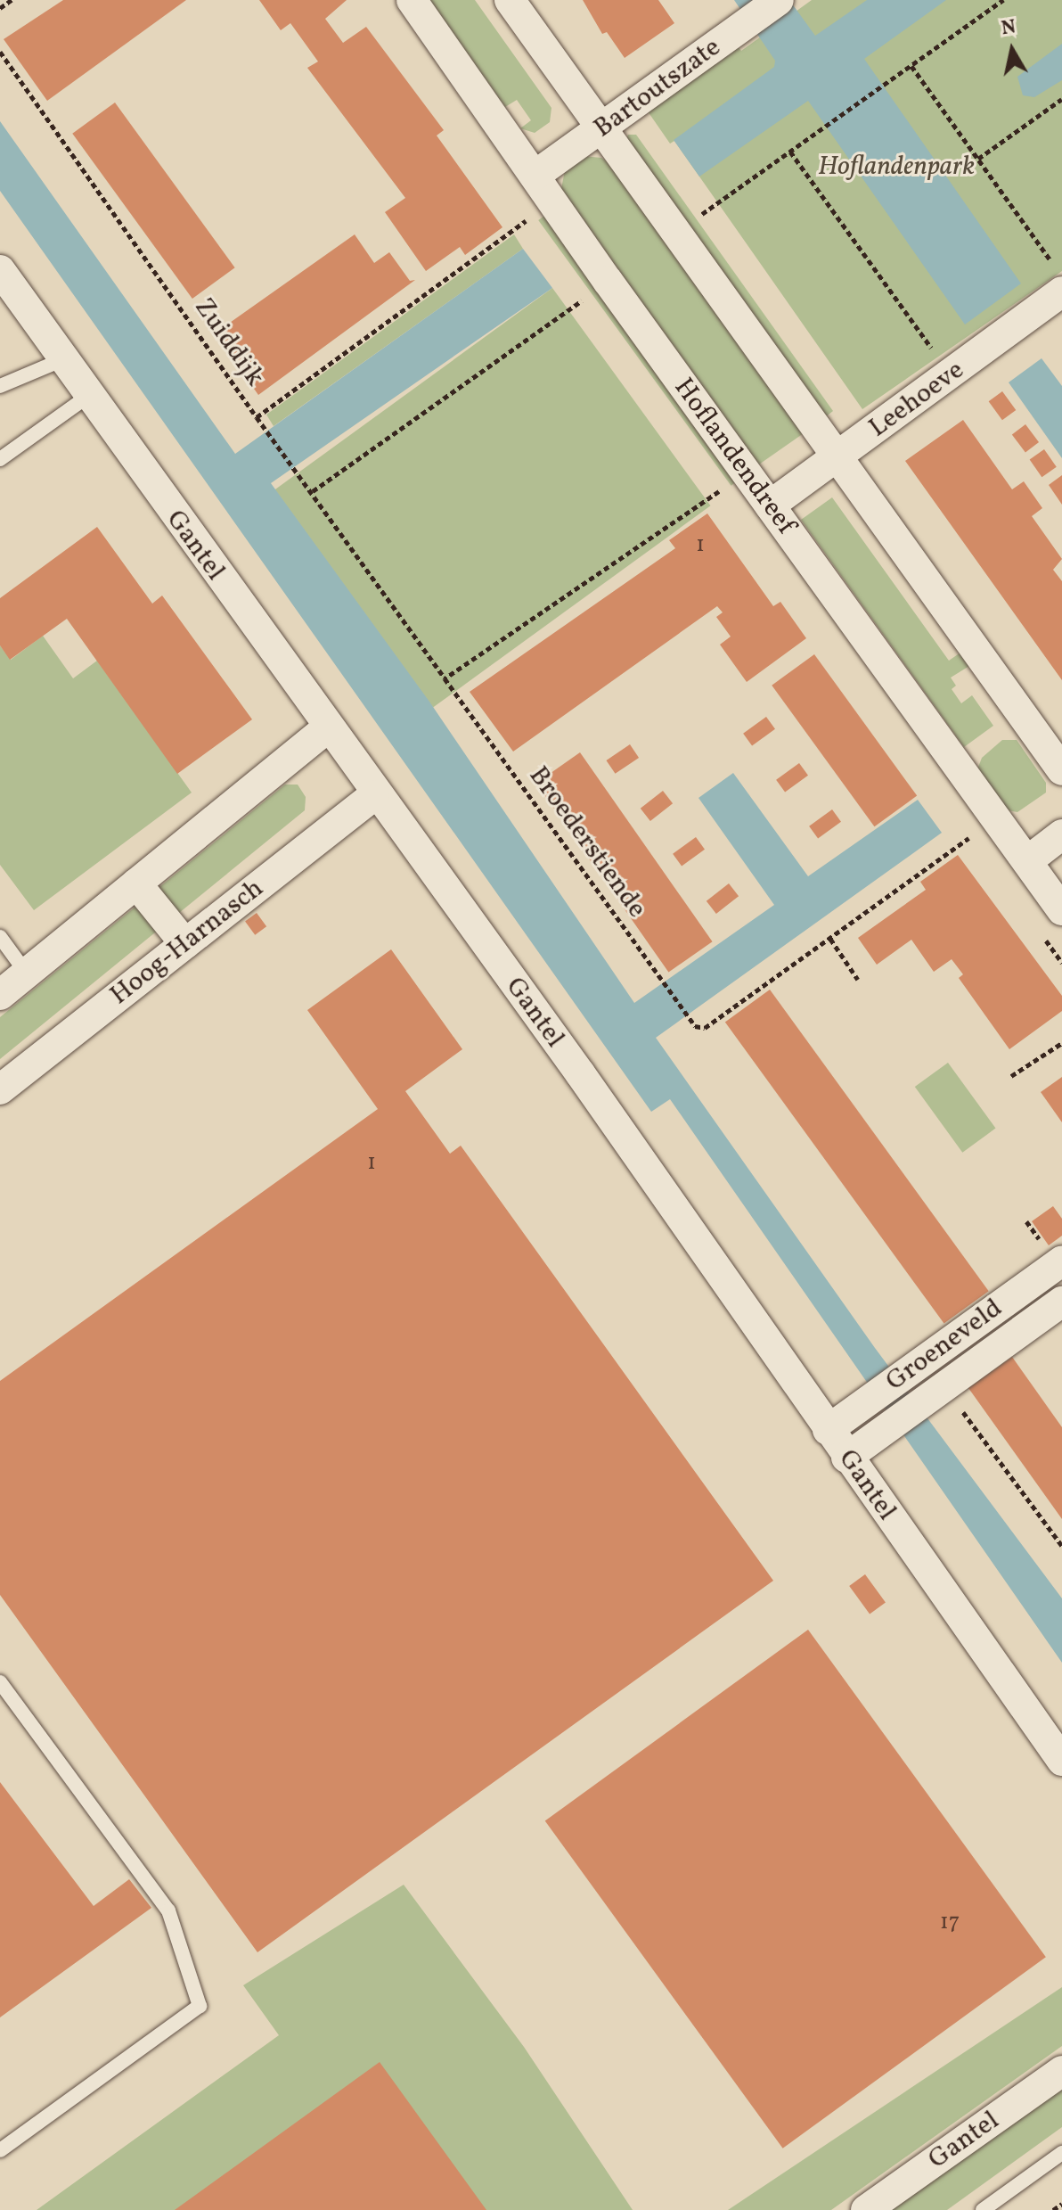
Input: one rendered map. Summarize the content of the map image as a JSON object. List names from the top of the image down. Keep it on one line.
{"streets":{"street":["Bartoutszate","Leehoeve","Hoflandendreef","Gantel","Hoog-Harnasch","Groeneveld"],"path":["Zuiddijk","Broederstiende"]},"crossings":[["Bartoutszate","Hoflandendreef"],["Zuiddijk","Broederstiende"],["Leehoeve","Hoflandendreef"],["Gantel","Hoog-Harnasch"],["Gantel","Groeneveld"]],"parks":["Hoflandenpark"],"house_numbers":["1","1","17"],"north":"top"}
